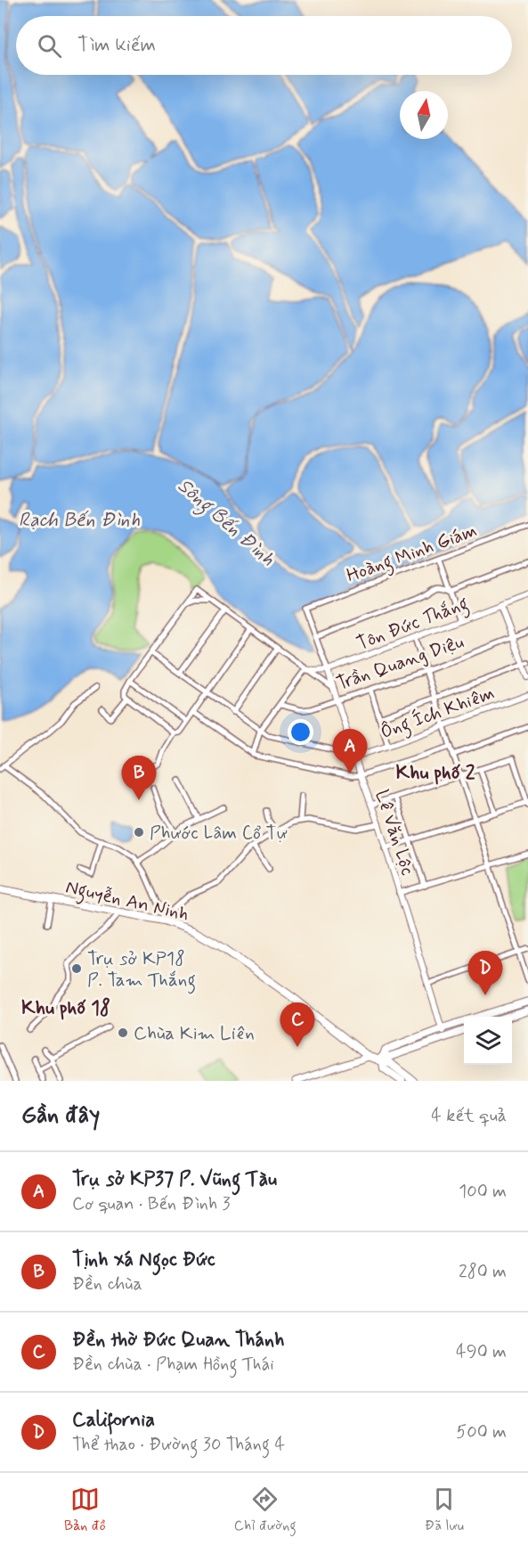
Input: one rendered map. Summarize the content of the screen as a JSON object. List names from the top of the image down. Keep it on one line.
{"streets":{"main road":["Nguyễn An Ninh"],"street":["Hoàng Minh Giám","Tôn Đức Thắng","Trần Quang Diệu","Ông Ích Khiêm","Lê Văn Lộc"]},"crossings":[["Hoàng Minh Giám","Lê Văn Lộc"],["Tôn Đức Thắng","Lê Văn Lộc"],["Trần Quang Diệu","Lê Văn Lộc"],["Ông Ích Khiêm","Lê Văn Lộc"]],"districts":["Khu phố 2","Khu phố 18"],"water":["Rạch Bến Đình","Sông Bến Đình"],"places":["Phước Lâm Cổ Tự","Trụ sở KP18 P. Tam Thắng","Chùa Kim Liên"],"north":"top","page":{"search":"Tìm kiếm","pins":["A","B","D","C"],"heading":["Gần đây","4 kết quả"],"list":[{"mark":"A","name":"Trụ sở KP37 P. Vũng Tàu","note":"Cơ quan · Bến Đình 3","value":"100 m"},{"mark":"B","name":"Tịnh xá Ngọc Đức","note":"Đền chùa","value":"280 m"},{"mark":"C","name":"Đền thờ Đức Quan Thánh","note":"Đền chùa · Phạm Hồng Thái","value":"490 m"},{"mark":"D","name":"California","note":"Thể thao · Đường 30 Tháng 4","value":"500 m"}],"nav":["Bản đồ","Chỉ đường","Đã lưu"]}}
